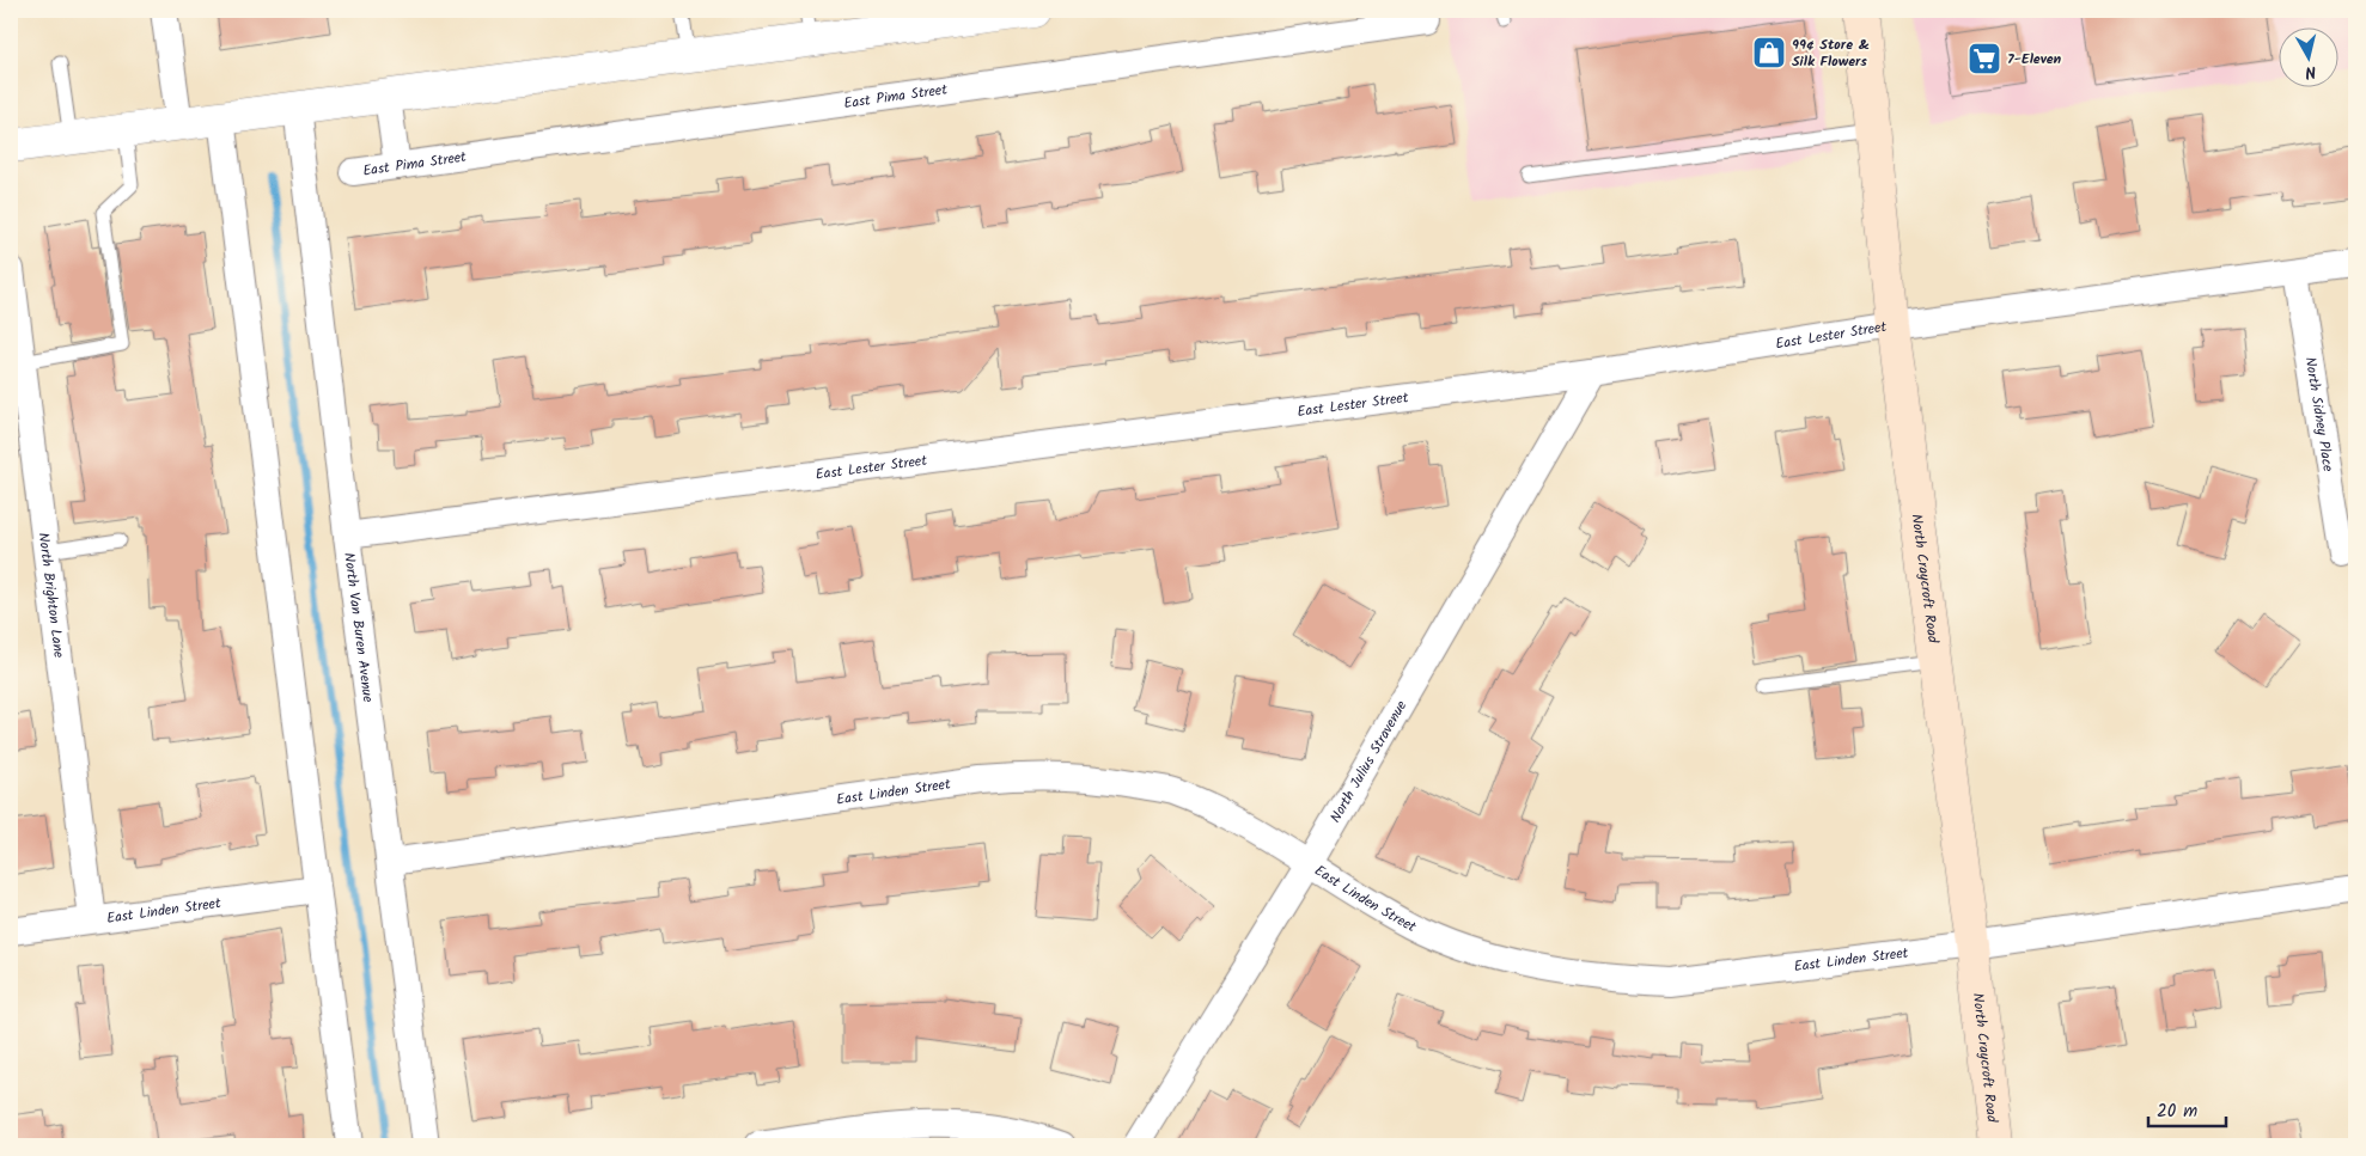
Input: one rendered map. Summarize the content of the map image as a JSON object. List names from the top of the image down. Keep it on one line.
{"streets":{"main road":["North Craycroft Road"],"street":["East Pima Street","East Lester Street","North Sidney Place","North Brighton Lane","North Van Buren Avenue","North Julius Stravenue","East Linden Street"]},"crossings":[["East Lester Street","North Sidney Place"],["East Lester Street","North Craycroft Road"],["East Lester Street","North Van Buren Avenue"],["East Lester Street","North Julius Stravenue"],["North Craycroft Road","East Linden Street"],["North Brighton Lane","East Linden Street"],["North Van Buren Avenue","East Linden Street"],["North Julius Stravenue","East Linden Street"]],"places":{"shop":["99¢ Store & Silk Flowers"],"supermarket":["7-Eleven"]},"scale_bar":"20 m","north":"bottom"}
